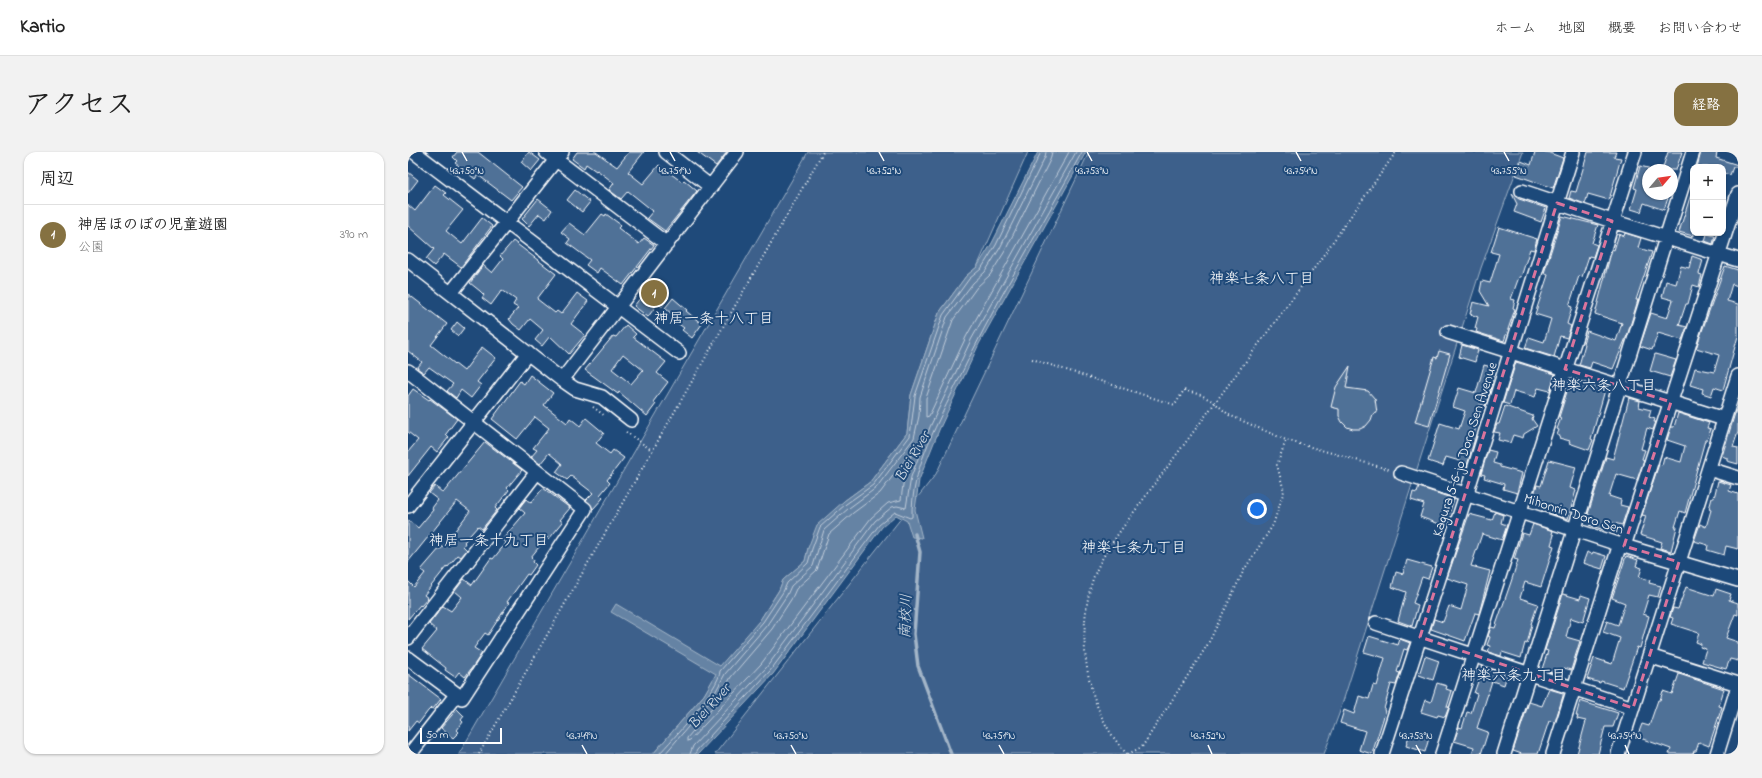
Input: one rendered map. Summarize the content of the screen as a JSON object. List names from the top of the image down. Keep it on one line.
{"streets":{"street":["Kagura 5-6-jo Doro Sen Avenue","Mihonrin Doro Sen"]},"crossings":[["Kagura 5-6-jo Doro Sen Avenue","Mihonrin Doro Sen"]],"districts":["神楽七条八丁目","神居一条十八丁目","神楽六条八丁目","神居一条十九丁目","神楽七条九丁目","神楽六条九丁目"],"water":["Biei River","南校川"],"scale_bar":"50 m","north":"top right","page":{"header":"Kartio","nav":["ホーム","地図","概要","お問い合わせ"],"title":"アクセス","buttons":"経路","heading":"周辺","map_buttons":["+","−"],"list":[{"mark":"1","name":"神居ほのぼの児童遊園","note":"公園","value":"390 m"}],"pins":"1","scale":"50 m"},"coordinates":["43.750°N","43.751°N","43.752°N","43.753°N","43.754°N","43.755°N","43.749°N"]}
